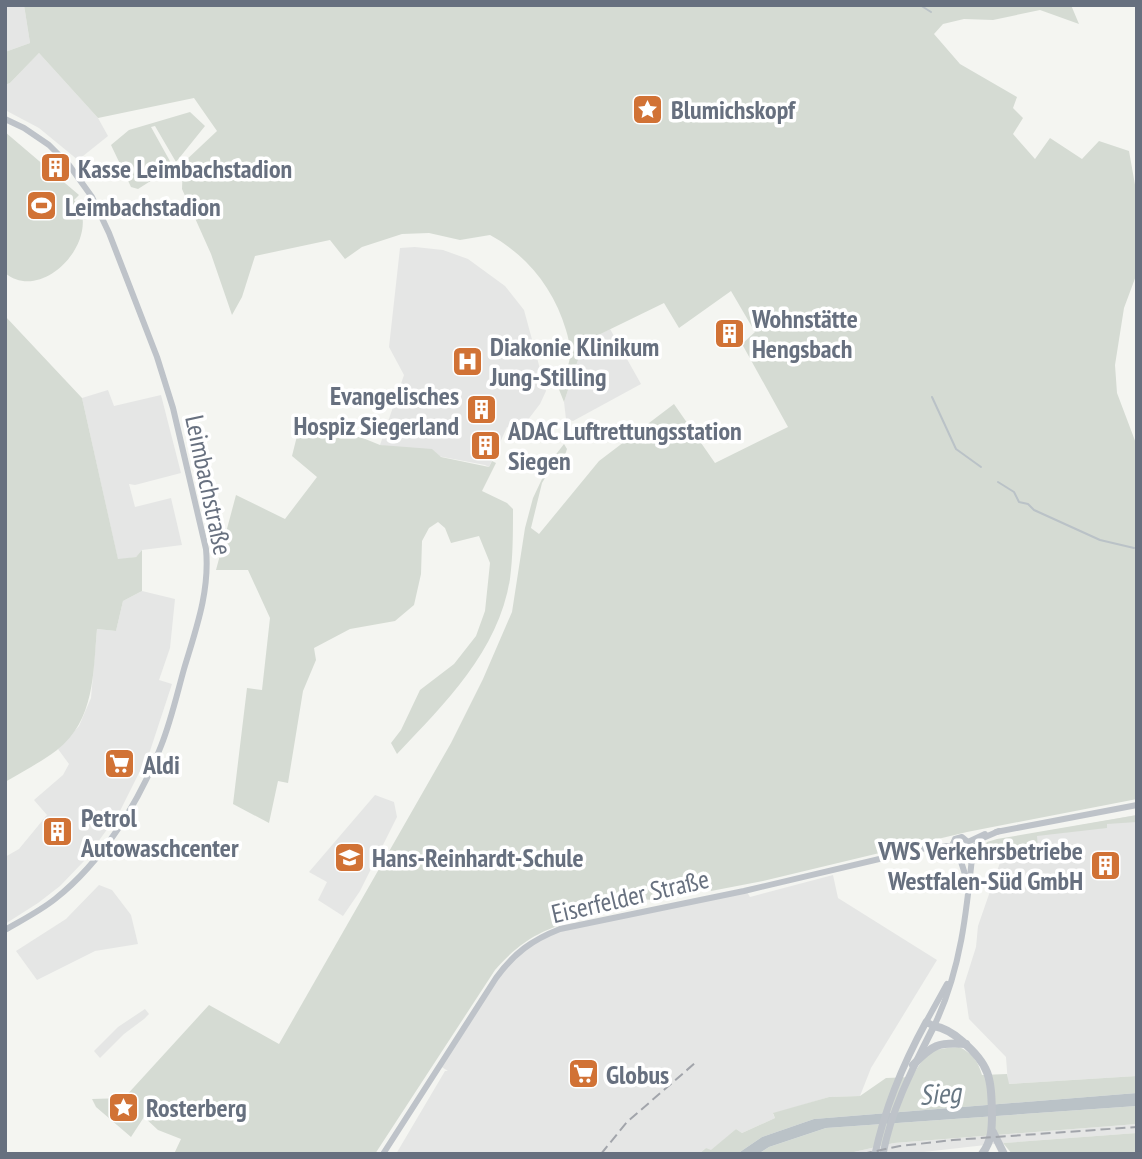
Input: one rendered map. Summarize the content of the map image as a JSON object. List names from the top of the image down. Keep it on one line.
{"streets":{"main road":["Leimbachstraße","Eiserfelder Straße"]},"water":["Sieg"],"places":{"place":["Blumichskopf","Rosterberg"],"building":["Kasse Leimbachstadion","Wohnstätte Hengsbach","Evangelisches Hospiz Siegerland","ADAC Luftrettungsstation Siegen","Petrol Autowaschcenter","VWS Verkehrsbetriebe Westfalen-Süd GmbH"],"sports":["Leimbachstadion"],"hospital":["Diakonie Klinikum Jung-Stilling"],"supermarket":["Aldi","Globus"],"school or university":["Hans-Reinhardt-Schule"]}}
